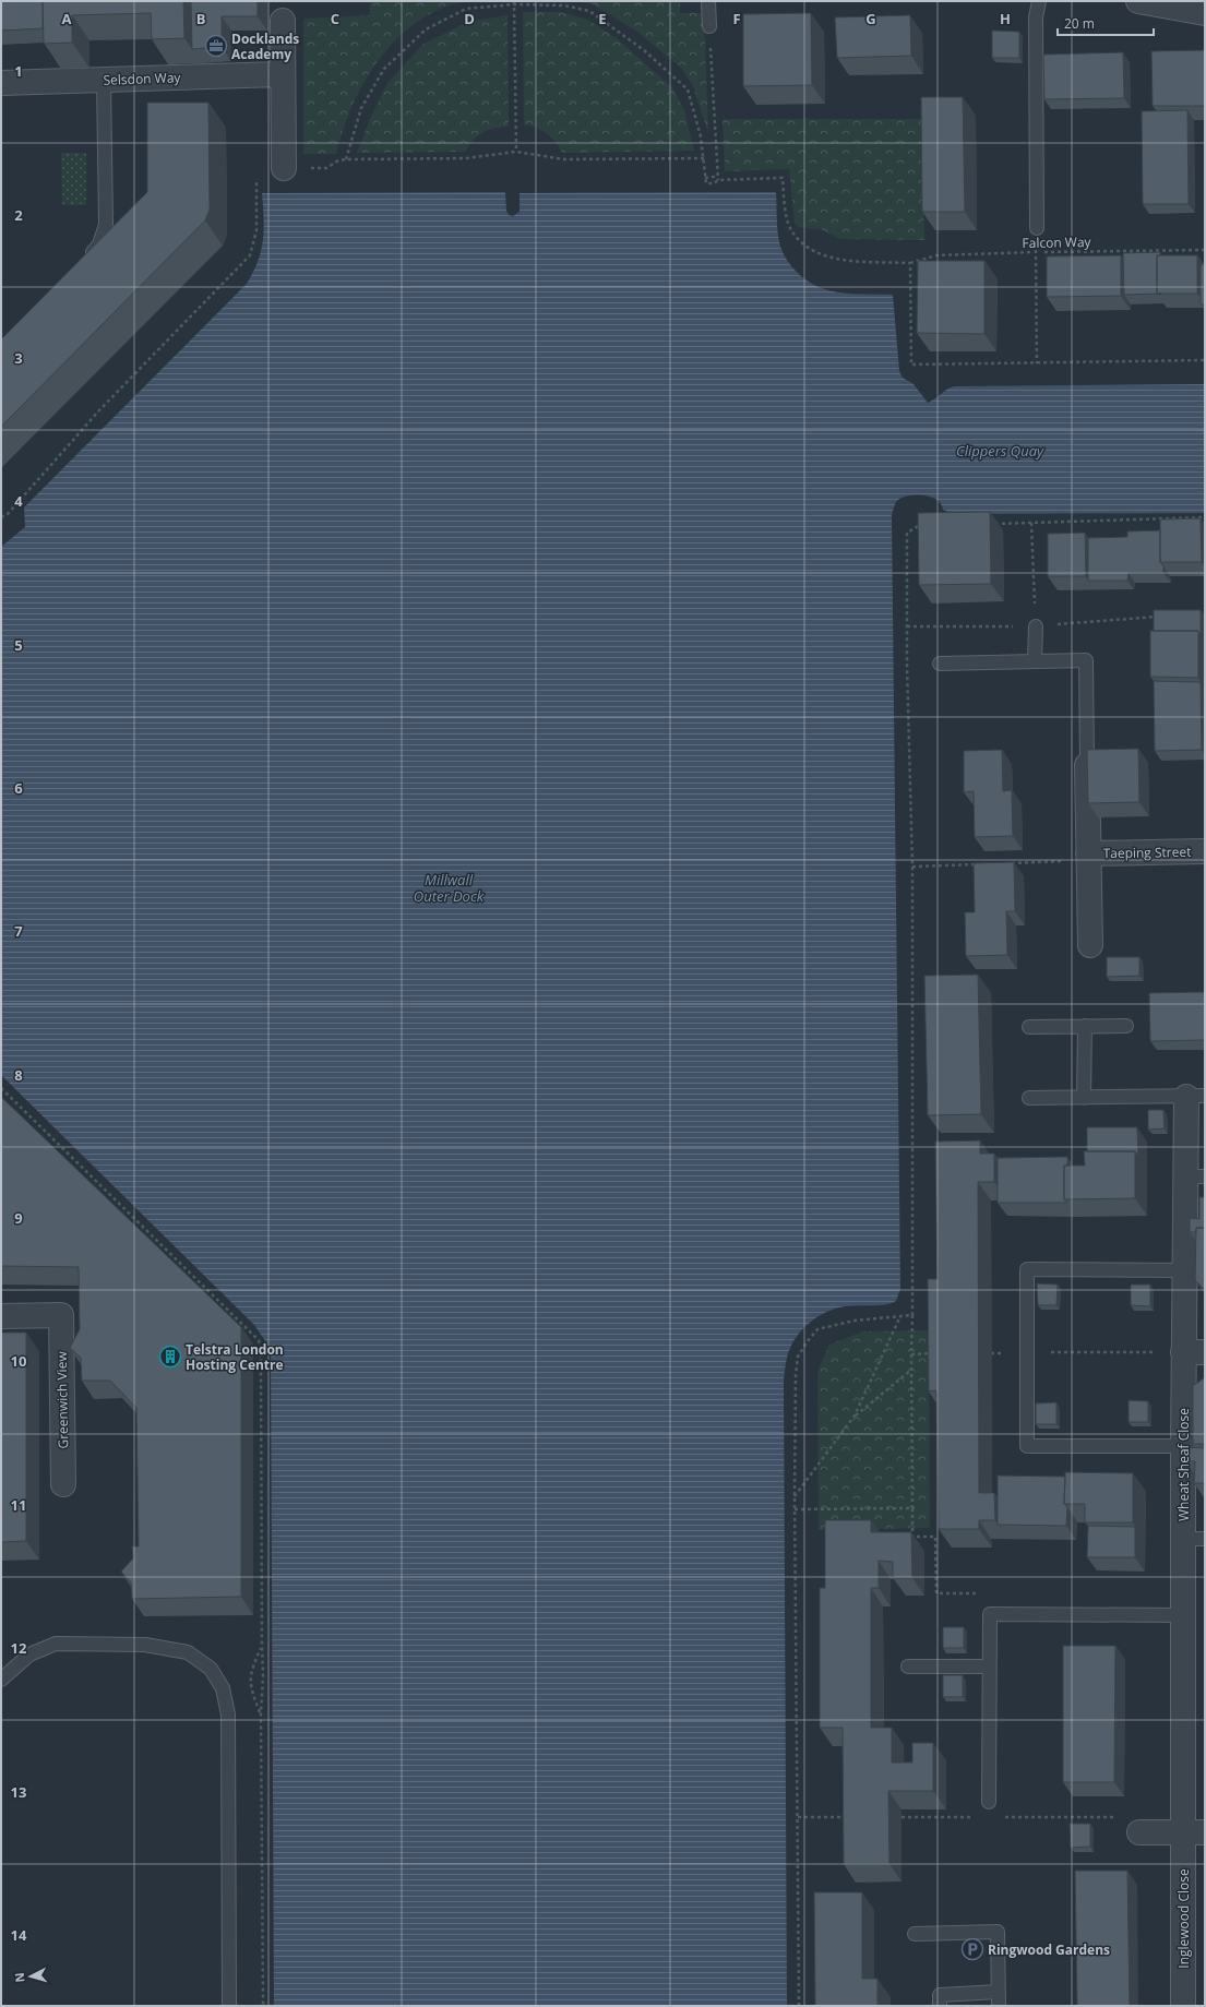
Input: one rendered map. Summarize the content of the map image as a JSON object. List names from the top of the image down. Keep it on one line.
{"streets":{"street":["Selsdon Way","Taeping Street","Greenwich View","Wheat Sheaf Close","Inglewood Close"],"path":["Falcon Way"]},"crossings":[["Wheat Sheaf Close","Inglewood Close"]],"water":["Clippers Quay","Millwall Outer Dock"],"places":{"office":["Docklands Academy"],"building":["Telstra London Hosting Centre"],"parking":["Ringwood Gardens"]},"scale_bar":"20 m","north":"left","grid":{"columns":["A","B","C","D","E","F","G","H"],"rows":["1","2","3","4","5","6","7","8","9","10","11","12","13","14"]}}
